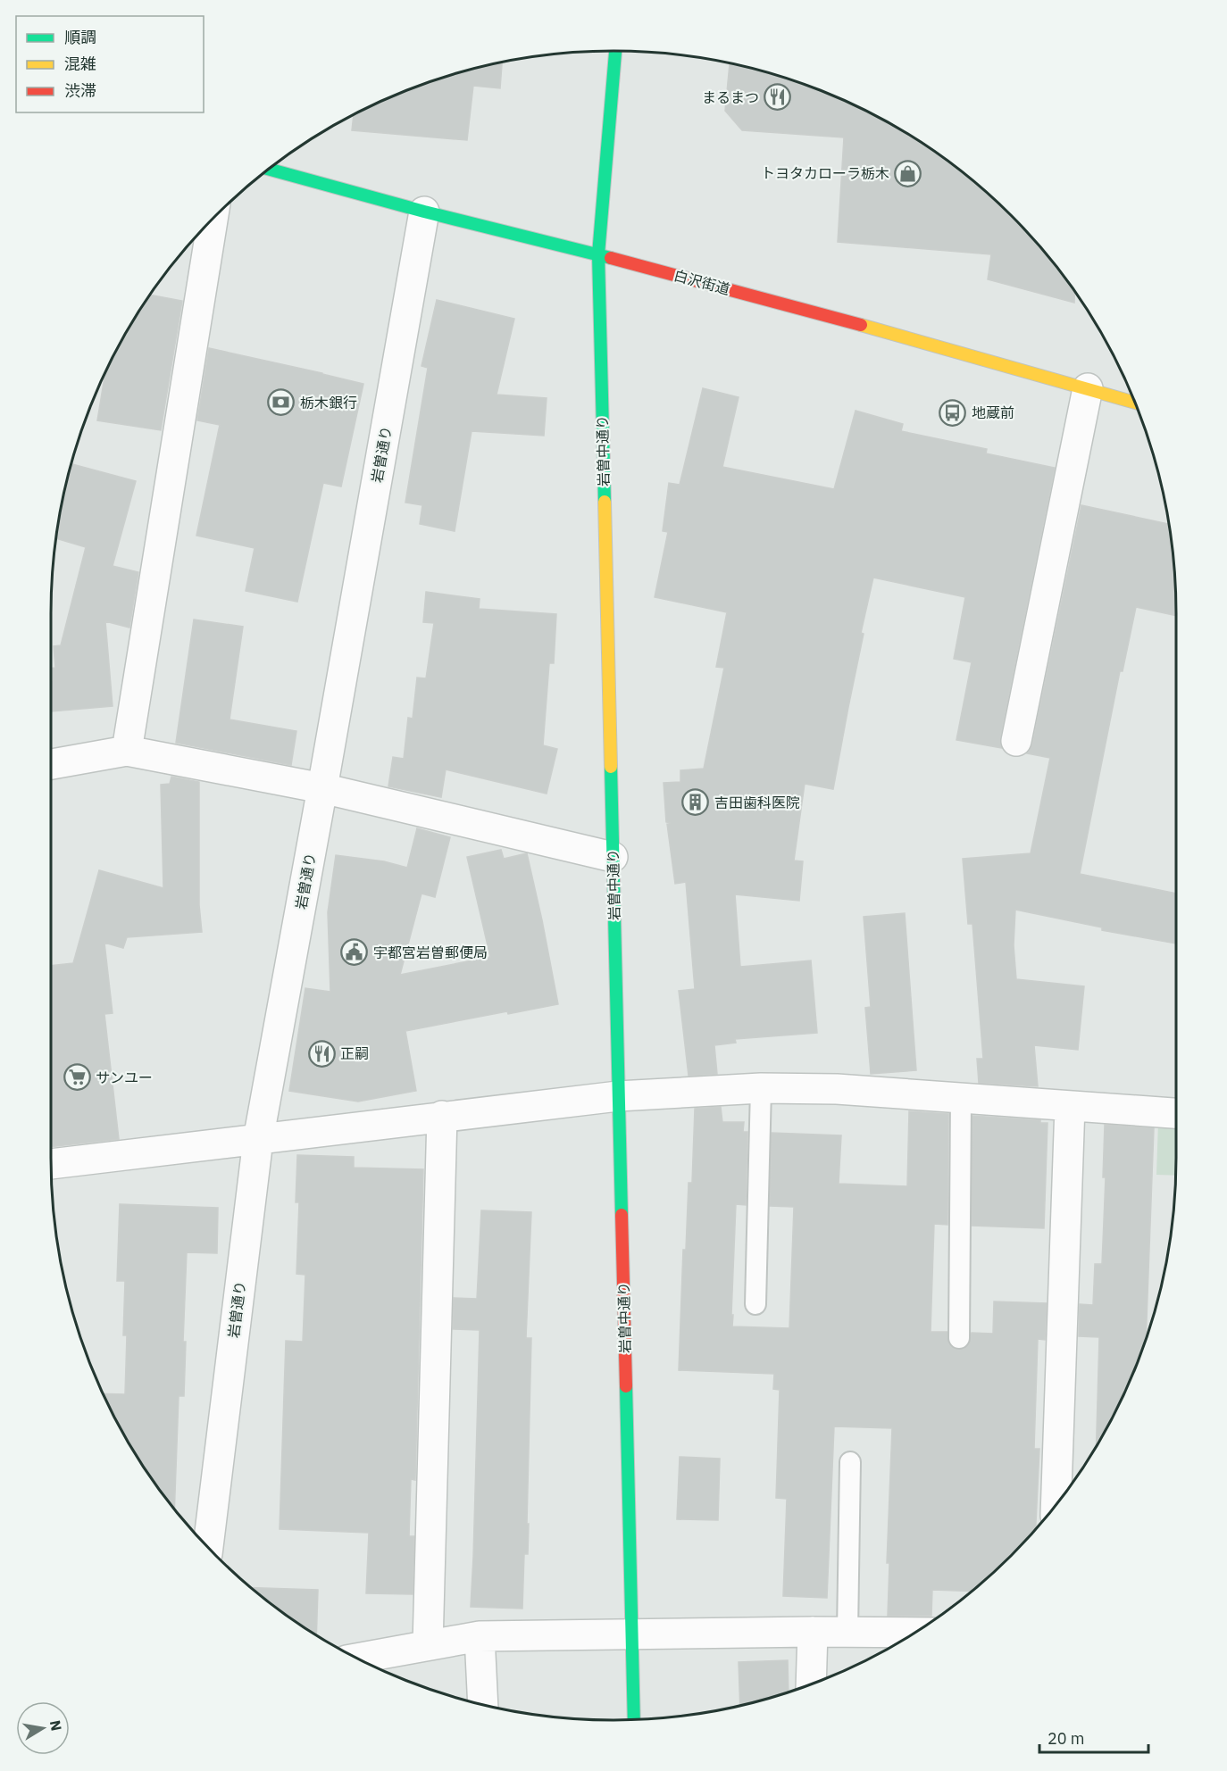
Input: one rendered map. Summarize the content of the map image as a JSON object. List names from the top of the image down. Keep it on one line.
{"streets":{"street":["白沢街道","岩曽中通り","岩曽通り"]},"crossings":[["白沢街道","岩曽中通り"],["白沢街道","岩曽通り"]],"places":{"restaurant":["まるまつ","正嗣"],"shop":["トヨタカローラ栃木"],"bank":["栃木銀行"],"bus stop":["地蔵前"],"building":["吉田歯科医院"],"public building":["宇都宮岩曽郵便局"],"supermarket":["サンユー"]},"legend":["順調","混雑","渋滞"],"scale_bar":"20 m","north":"right"}
